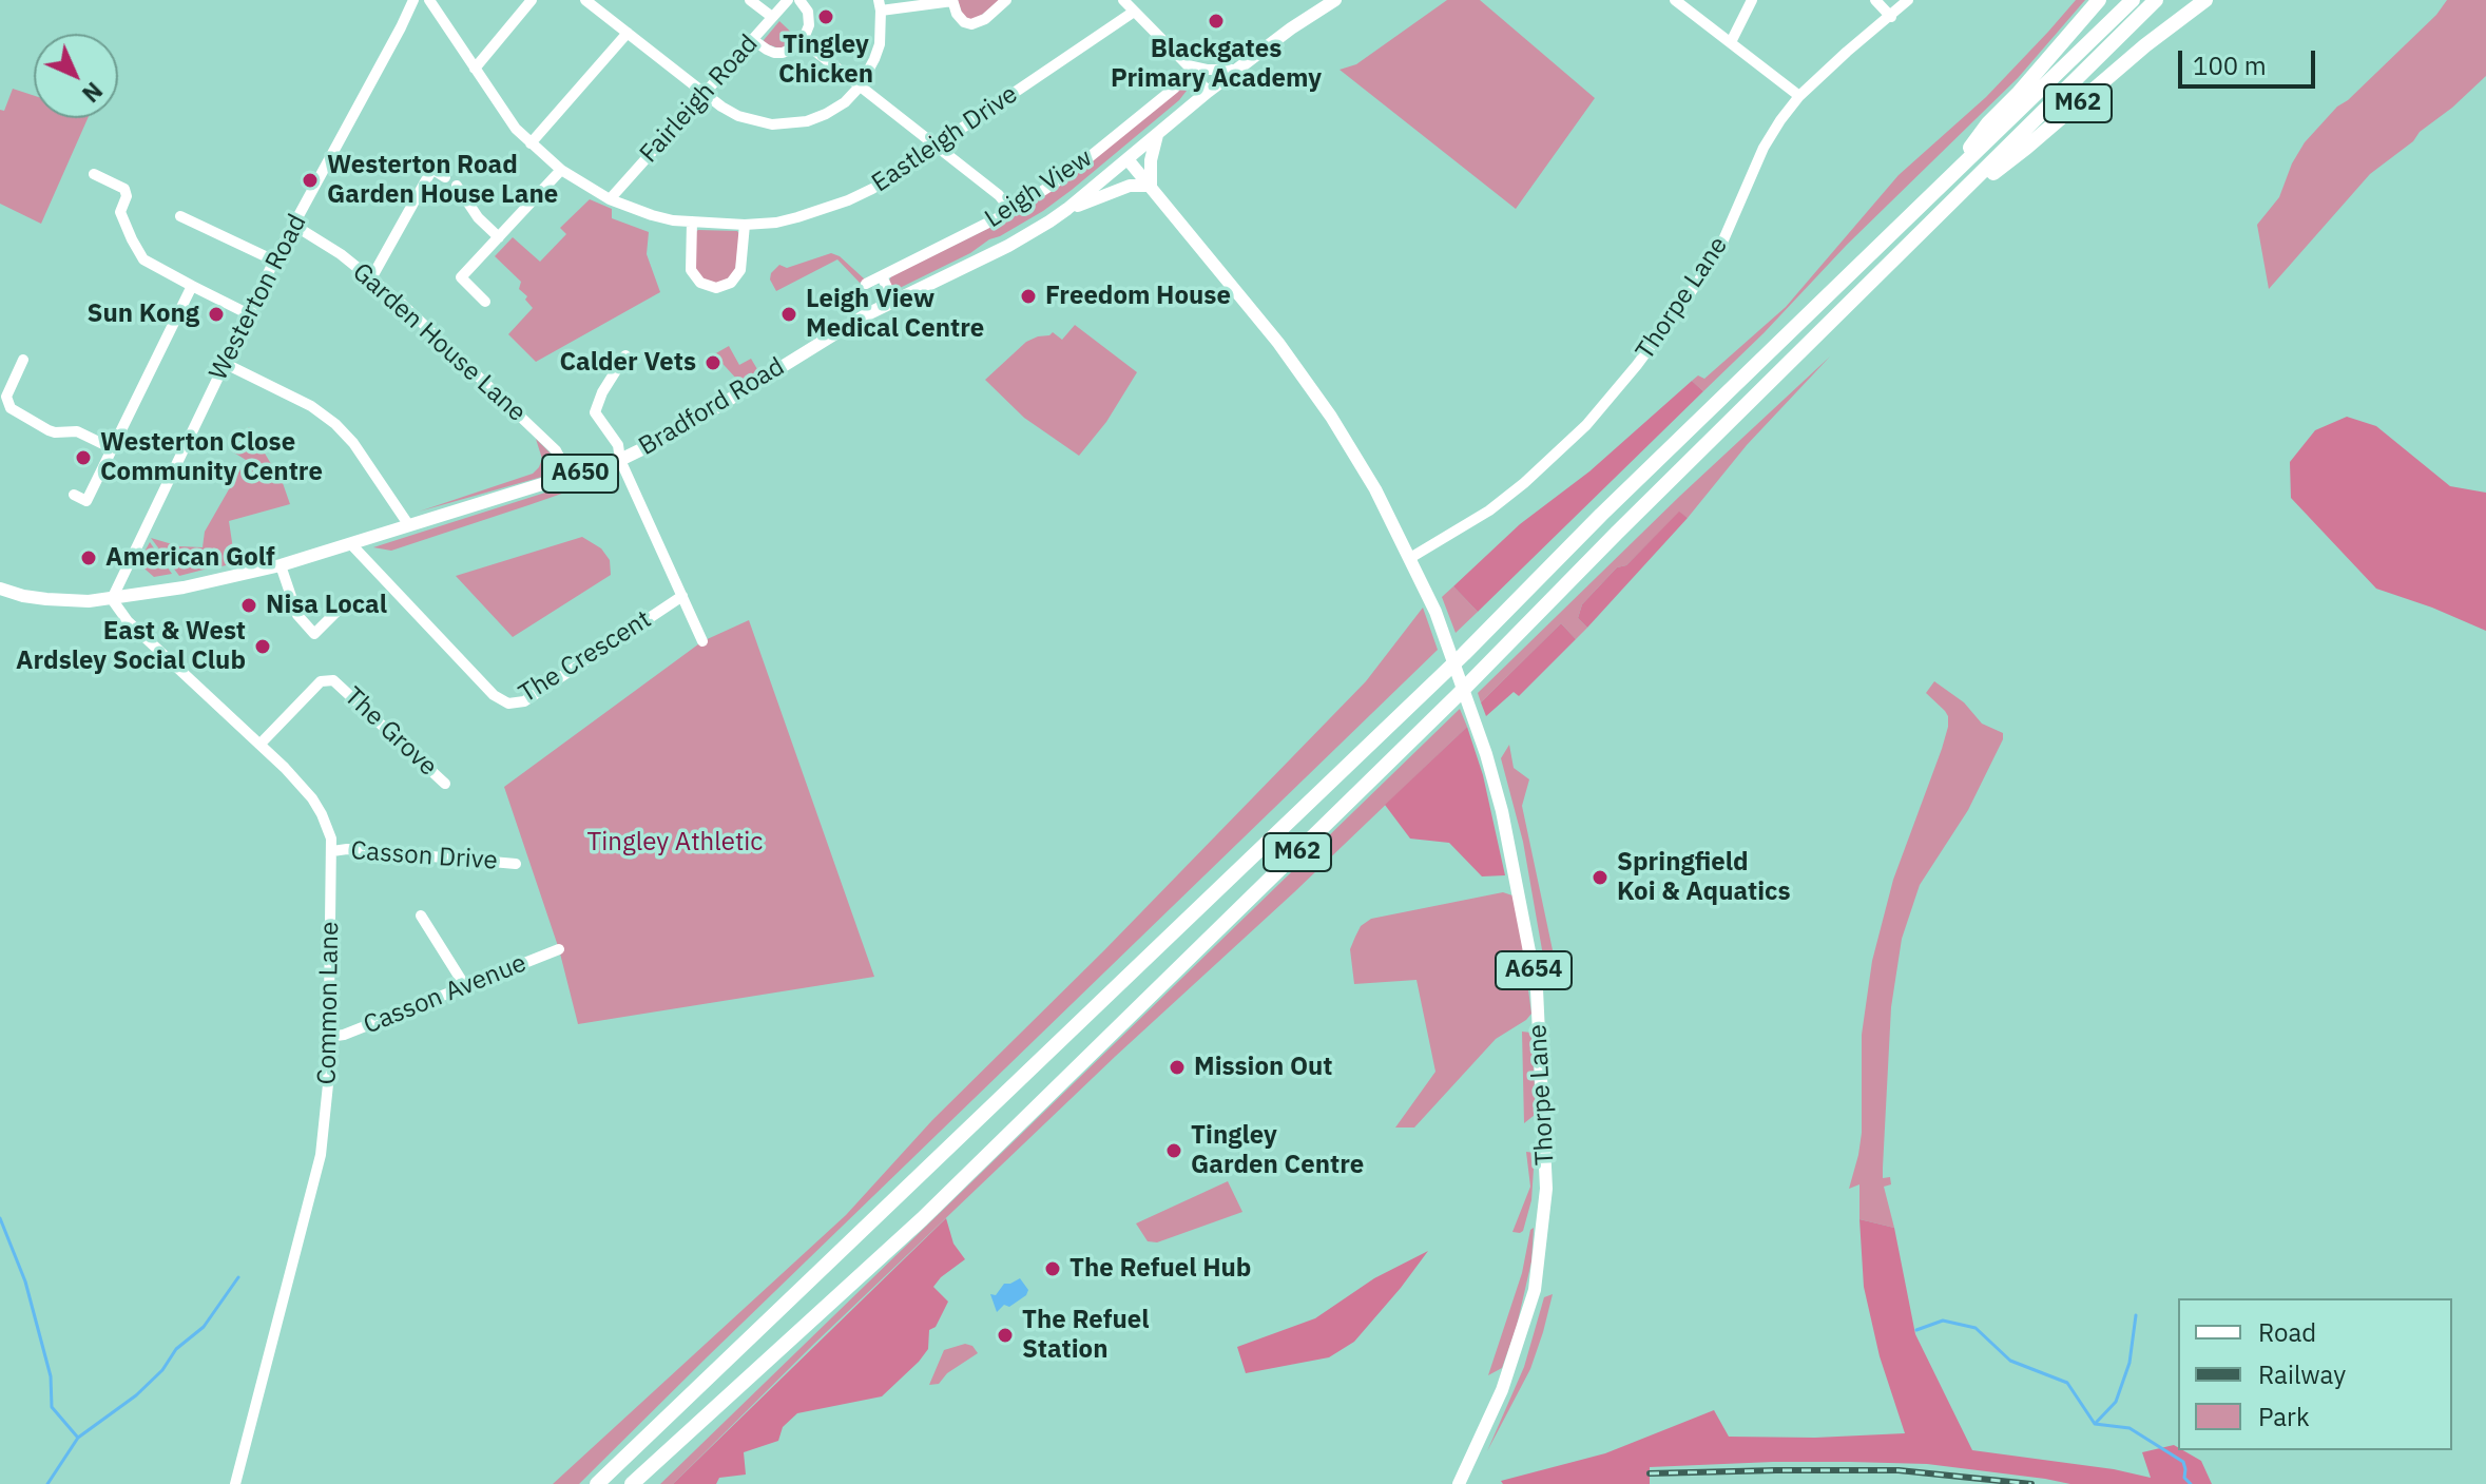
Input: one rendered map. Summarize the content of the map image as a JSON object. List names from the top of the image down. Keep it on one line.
{"streets":{"highway":["M62"],"main road":["Thorpe Lane","Bradford Road","A650","A654"],"street":["Fairleigh Road","Eastleigh Drive","Leigh View","Westerton Road","Garden House Lane","The Crescent","The Grove","Casson Drive","Casson Avenue","Common Lane"]},"crossings":[["Fairleigh Road","Eastleigh Drive"],["Westerton Road","Garden House Lane"],["Westerton Road","Bradford Road"],["Westerton Road","Common Lane"],["Thorpe Lane","Bradford Road"],["Garden House Lane","Bradford Road"],["Bradford Road","The Crescent"],["Bradford Road","Common Lane"],["The Grove","Common Lane"],["Casson Drive","Common Lane"],["Casson Avenue","Common Lane"]],"parks":["Tingley Athletic"],"places":["Tingley Chicken","Blackgates Primary Academy","Westerton Road Garden House Lane","Freedom House","Sun Kong","Leigh View Medical Centre","Calder Vets","Westerton Close Community Centre","American Golf","Nisa Local","East & West Ardsley Social Club","Springfield Koi & Aquatics","Mission Out","Tingley Garden Centre","The Refuel Hub","The Refuel Station"],"legend":["Road","Railway","Park"],"scale_bar":"100 m","north":"bottom right"}
